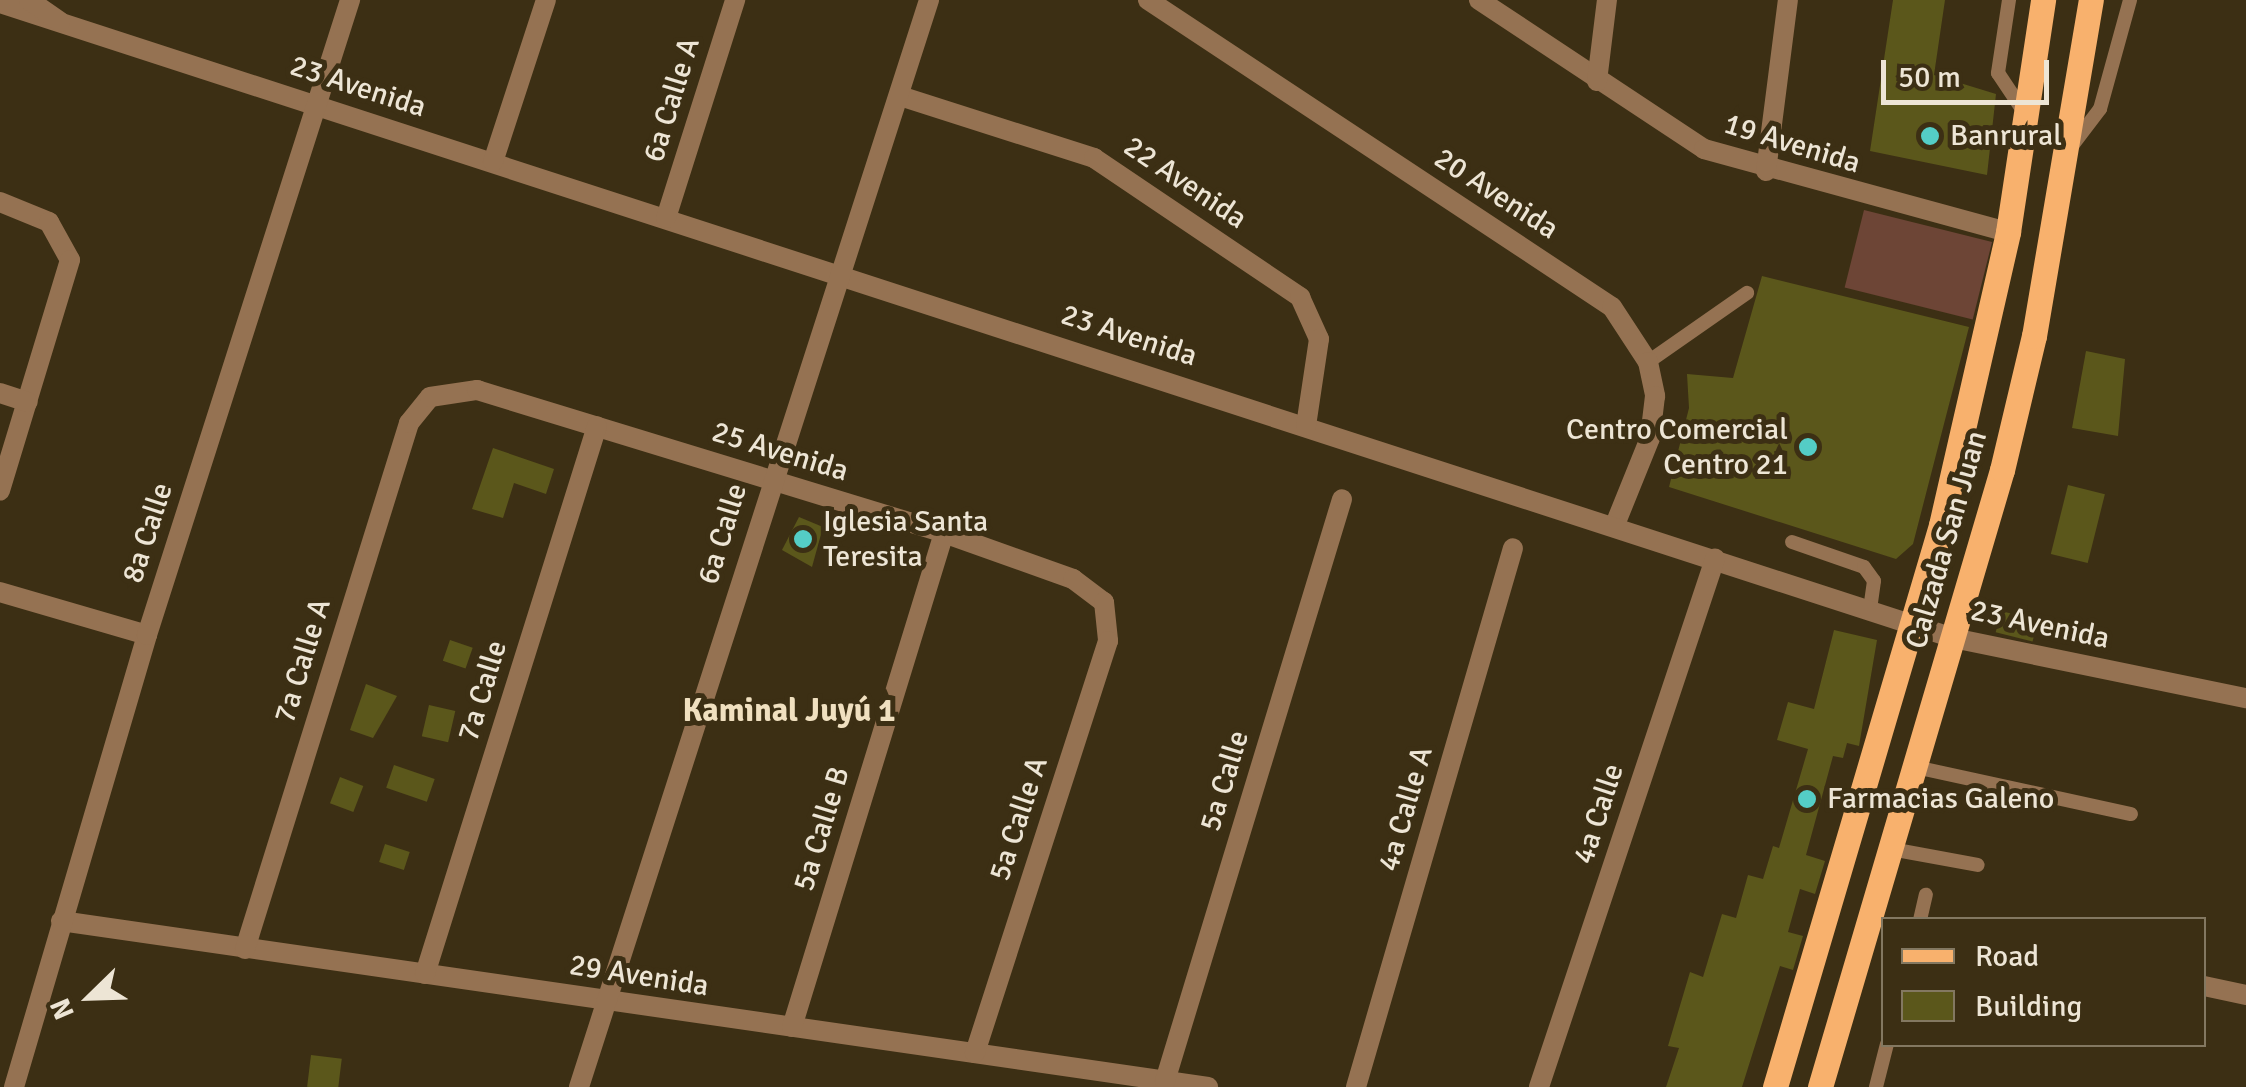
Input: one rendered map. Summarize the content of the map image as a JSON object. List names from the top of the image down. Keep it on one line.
{"streets":{"main road":["Calzada San Juan"],"street":["23 Avenida","6a Calle A","19 Avenida","22 Avenida","20 Avenida","25 Avenida","8a Calle","6a Calle","7a Calle A","7a Calle","5a Calle","4a Calle A","4a Calle","5a Calle A","5a Calle B","29 Avenida"]},"crossings":[["23 Avenida","6a Calle A"],["23 Avenida","22 Avenida"],["23 Avenida","8a Calle"],["23 Avenida","6a Calle"],["23 Avenida","Calzada San Juan"],["23 Avenida","4a Calle"],["19 Avenida","Calzada San Juan"],["22 Avenida","6a Calle"],["25 Avenida","6a Calle"],["25 Avenida","7a Calle A"],["25 Avenida","7a Calle"],["25 Avenida","5a Calle A"],["25 Avenida","5a Calle B"],["8a Calle","29 Avenida"],["6a Calle","29 Avenida"],["7a Calle A","29 Avenida"],["7a Calle","29 Avenida"],["5a Calle","29 Avenida"],["5a Calle A","29 Avenida"],["5a Calle B","29 Avenida"]],"districts":["Kaminal Juyú 1"],"places":["Banrural","Centro Comercial Centro 21","Iglesia Santa Teresita","Farmacias Galeno"],"legend":["Road","Building"],"scale_bar":"50 m","north":"bottom left"}
